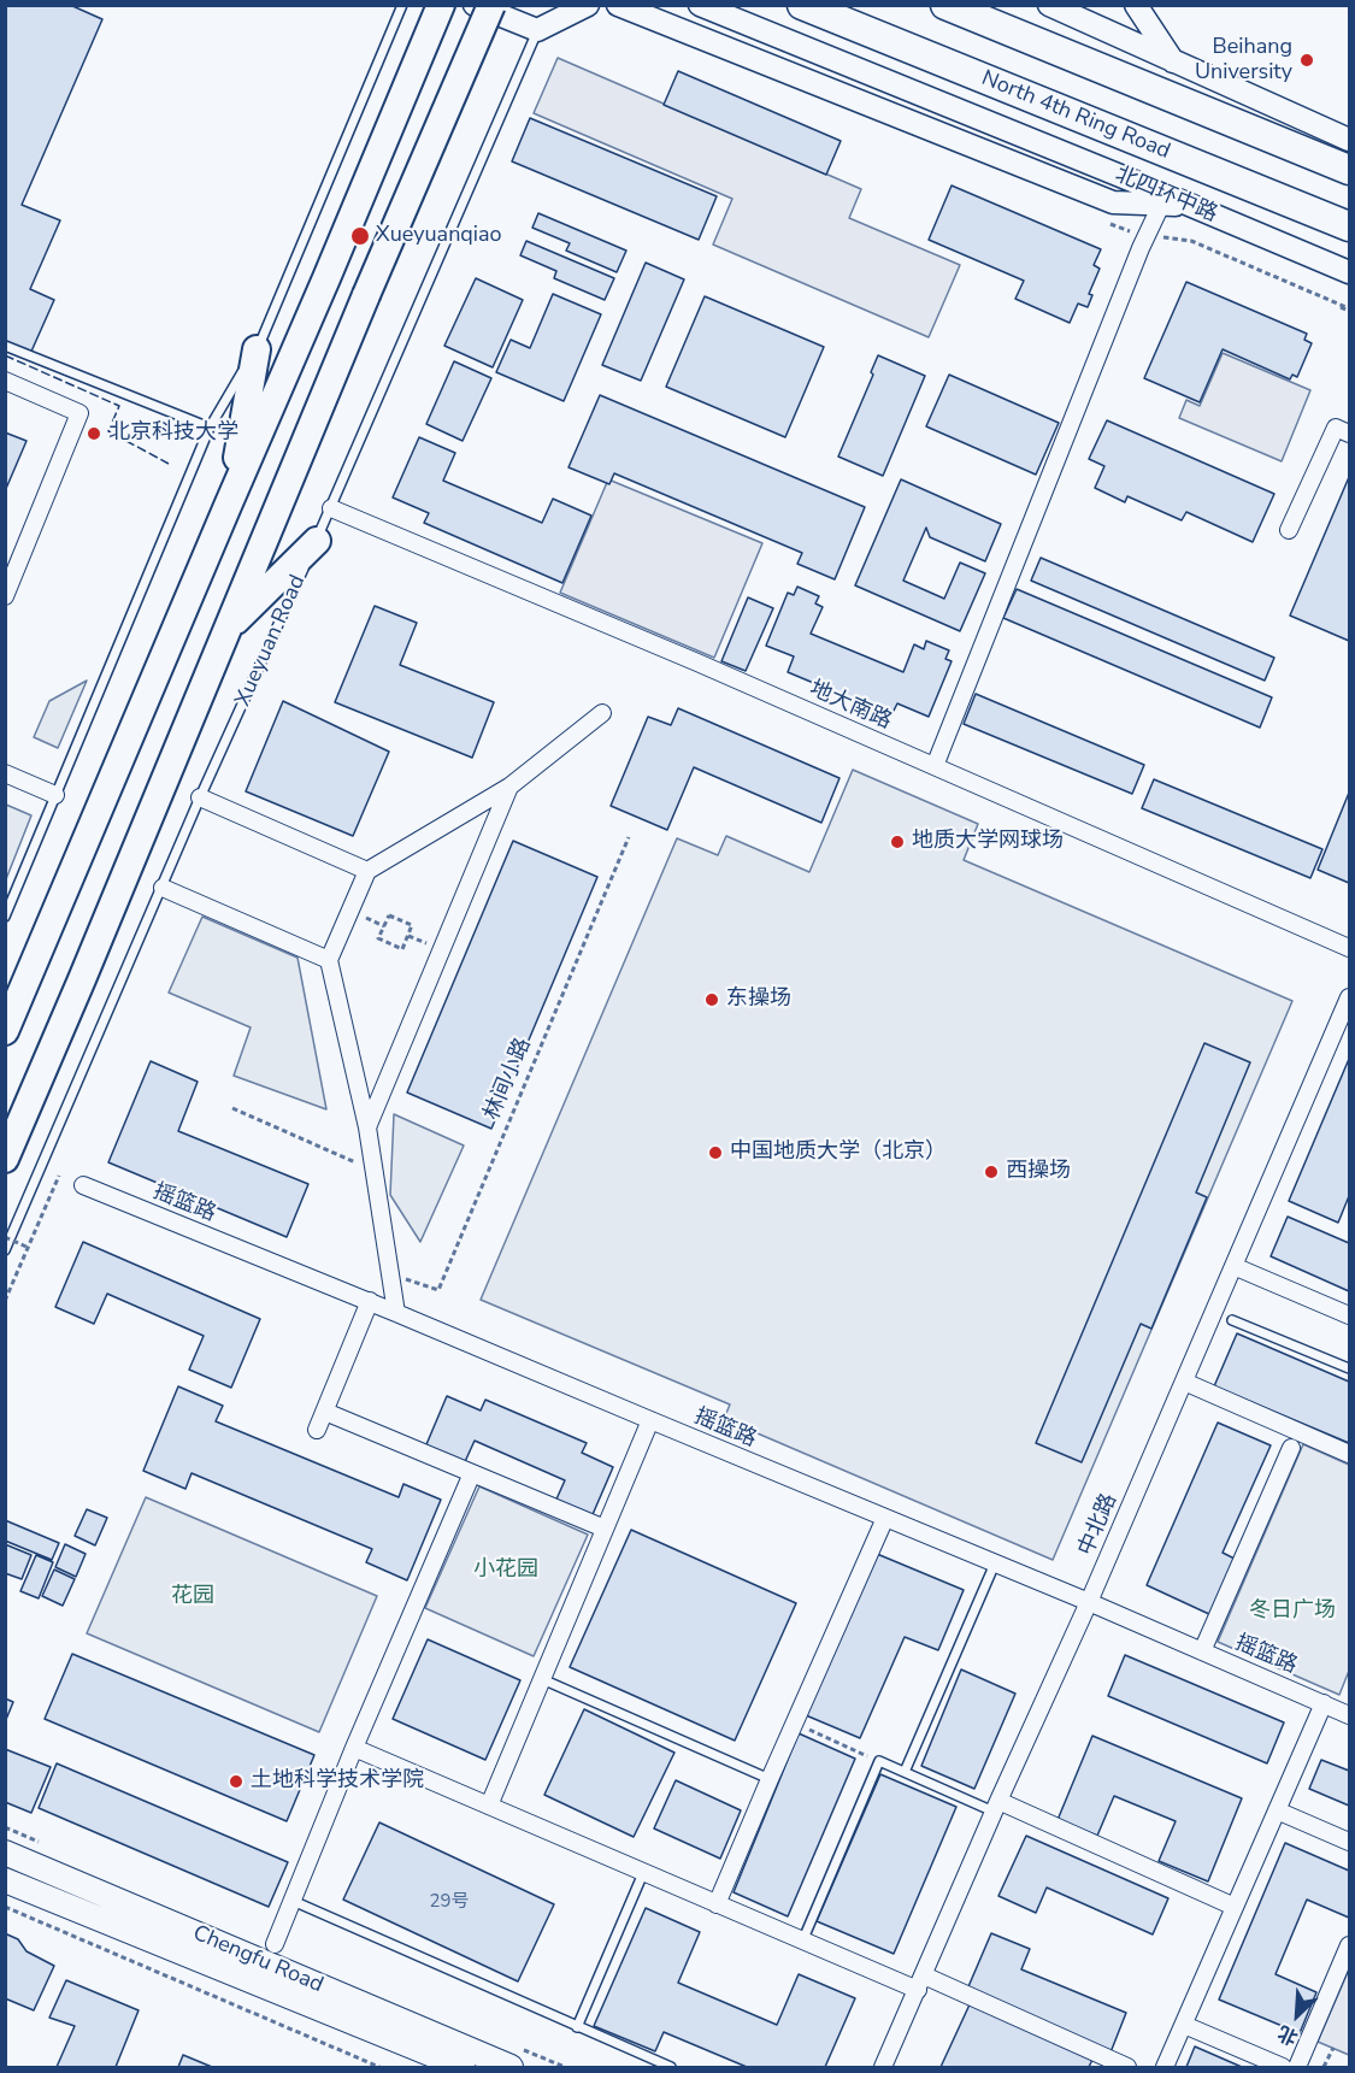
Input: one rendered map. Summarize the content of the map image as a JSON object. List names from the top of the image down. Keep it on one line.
{"streets":{"highway":["North 4th Ring Road"],"main road":["Xueyuan Road","Chengfu Road"],"street":["北四环中路","地大南路","摇篮路","中北路"],"path":["林间小路"]},"crossings":[["North 4th Ring Road","北四环中路"],["Xueyuan Road","地大南路"],["摇篮路","中北路"]],"parks":["小花园","花园","冬日广场"],"places":["Beihang University","Xueyuanqiao","北京科技大学","地质大学网球场","东操场","中国地质大学（北京）","西操场","土地科学技术学院"],"house_numbers":["29号"],"north":"bottom left"}
